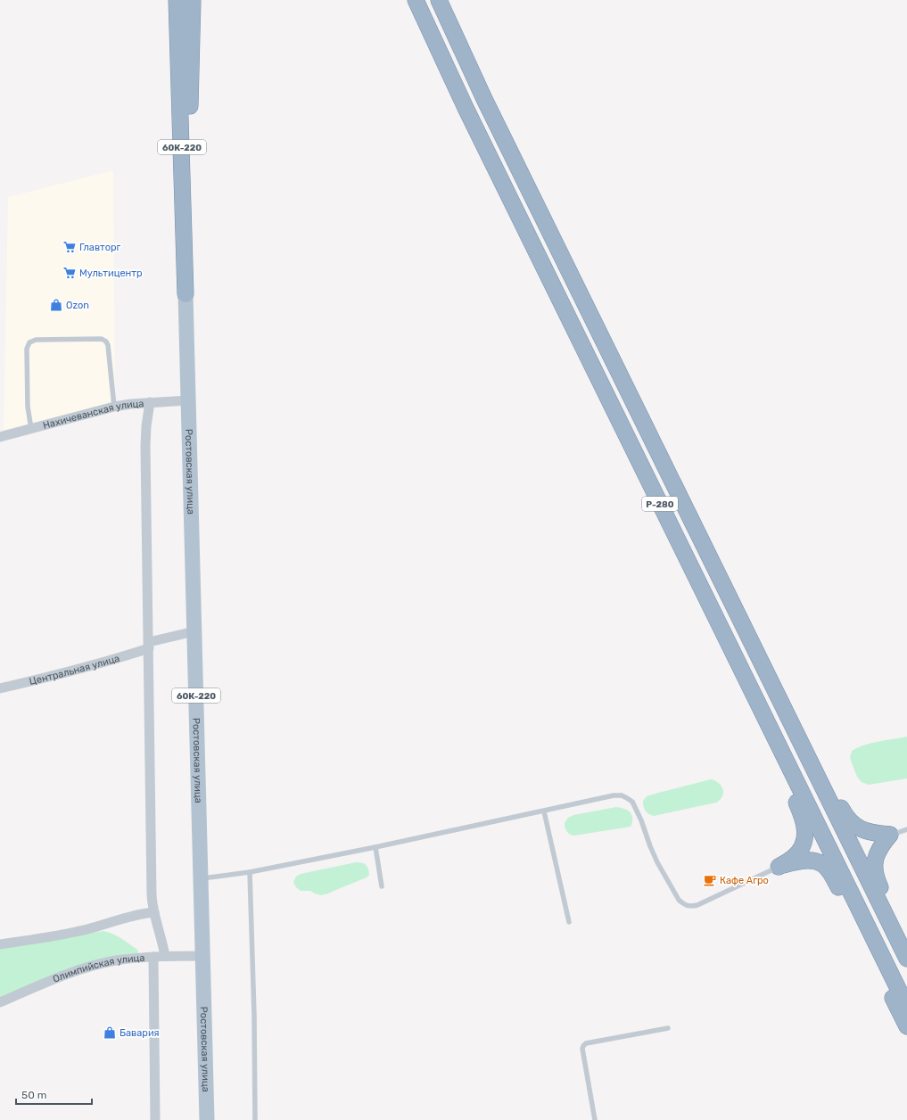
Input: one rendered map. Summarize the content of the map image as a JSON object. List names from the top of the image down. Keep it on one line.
{"streets":{"highway":["60К-220","Р-280"],"main road":["Ростовская улица"],"street":["Нахичеванская улица","Центральная улица","Олимпийская улица"]},"crossings":[["60К-220","Ростовская улица"],["Нахичеванская улица","Ростовская улица"],["Ростовская улица","Центральная улица"],["Ростовская улица","Олимпийская улица"]],"places":{"supermarket":["Главторг","Мультицентр"],"shop":["Ozon","Бавария"],"cafe":["Кафе Агро"]},"scale_bar":"50 m"}
